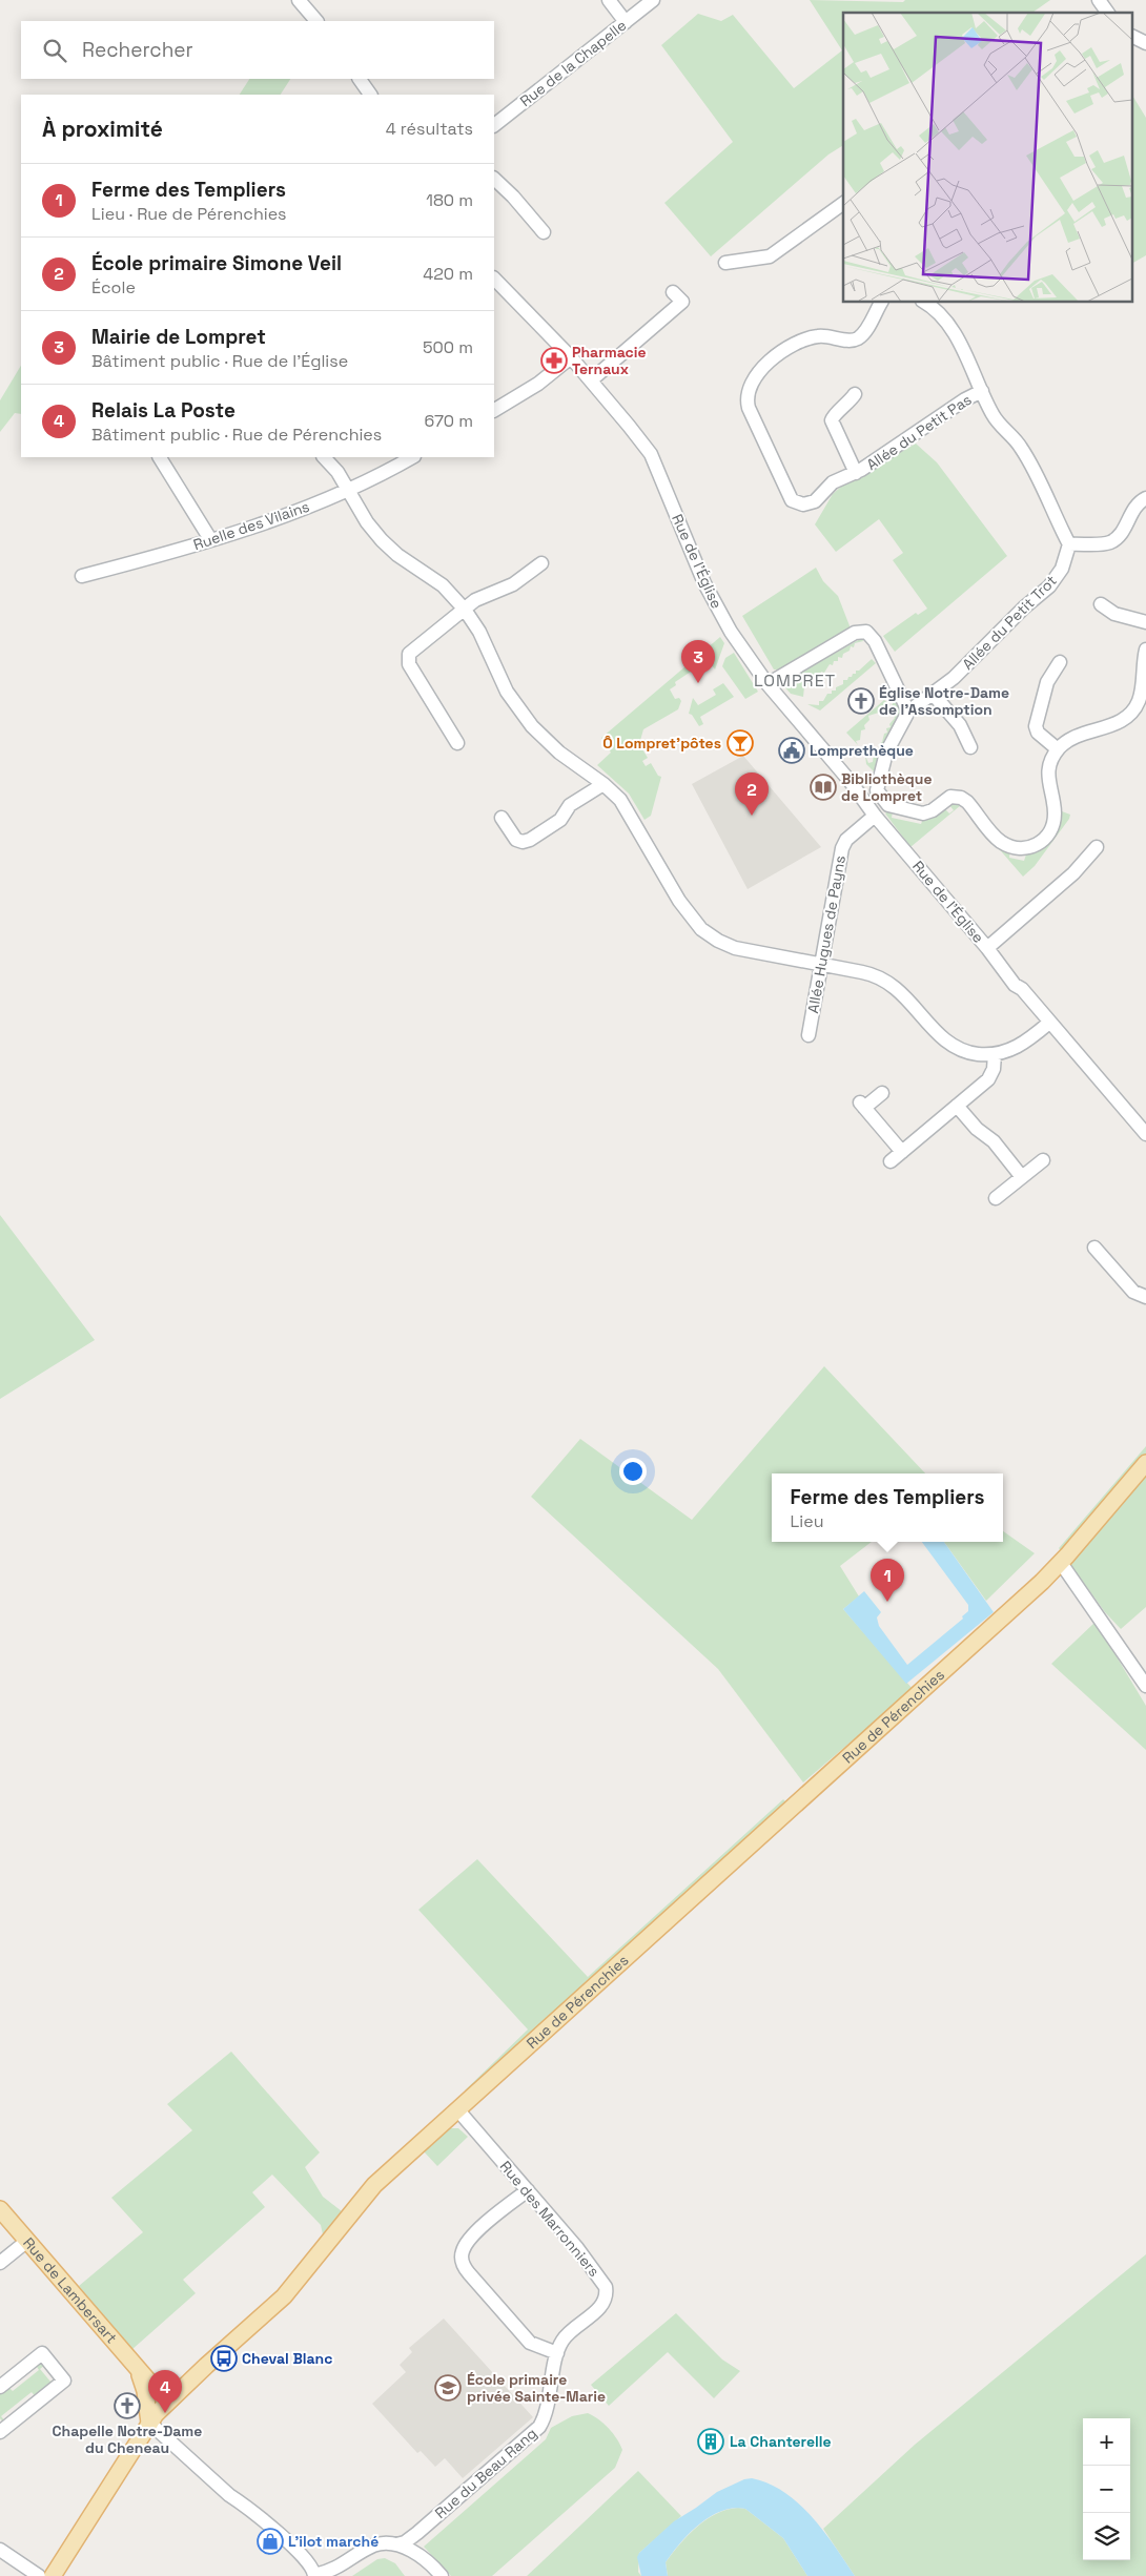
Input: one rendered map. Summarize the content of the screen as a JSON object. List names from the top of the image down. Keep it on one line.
{"streets":{"main road":["Rue de Pérenchies","Rue de Lambersart"],"street":["Rue de la Chapelle","Allée du Petit Pas","Ruelle des Vilains","Rue de l'Église","Allée du Petit Trot","Allée Hugues de Payns","Rue des Marronniers","Rue du Beau Rang"]},"crossings":[["Allée du Petit Pas","Allée du Petit Trot"],["Rue de l'Église","Allée Hugues de Payns"],["Rue de Pérenchies","Rue des Marronniers"],["Rue de Pérenchies","Rue de Lambersart"],["Rue des Marronniers","Rue du Beau Rang"]],"districts":["LOMPRET"],"places":{"pharmacy":["Pharmacie Ternaux"],"church":["Église Notre-Dame de l'Assomption","Chapelle Notre-Dame du Cheneau"],"bar":["Ô Lompret’pôtes"],"public building":["Lomprethèque"],"library":["Bibliothèque de Lompret"],"bus stop":["Cheval Blanc"],"school or university":["École primaire privée Sainte-Marie"],"building":["La Chanterelle"],"shop":["L'ilot marché"]},"page":{"search":"Rechercher","heading":["À proximité","4 résultats"],"list":[{"mark":"1","name":"Ferme des Templiers","note":"Lieu · Rue de Pérenchies","value":"180 m"},{"mark":"2","name":"École primaire Simone Veil","note":"École","value":"420 m"},{"mark":"3","name":"Mairie de Lompret","note":"Bâtiment public · Rue de l'Église","value":"500 m"},{"mark":"4","name":"Relais La Poste","note":"Bâtiment public · Rue de Pérenchies","value":"670 m"}],"pins":["3","2","1","4"],"popup":["Ferme des Templiers","Lieu"],"map_buttons":["+","−"]}}
